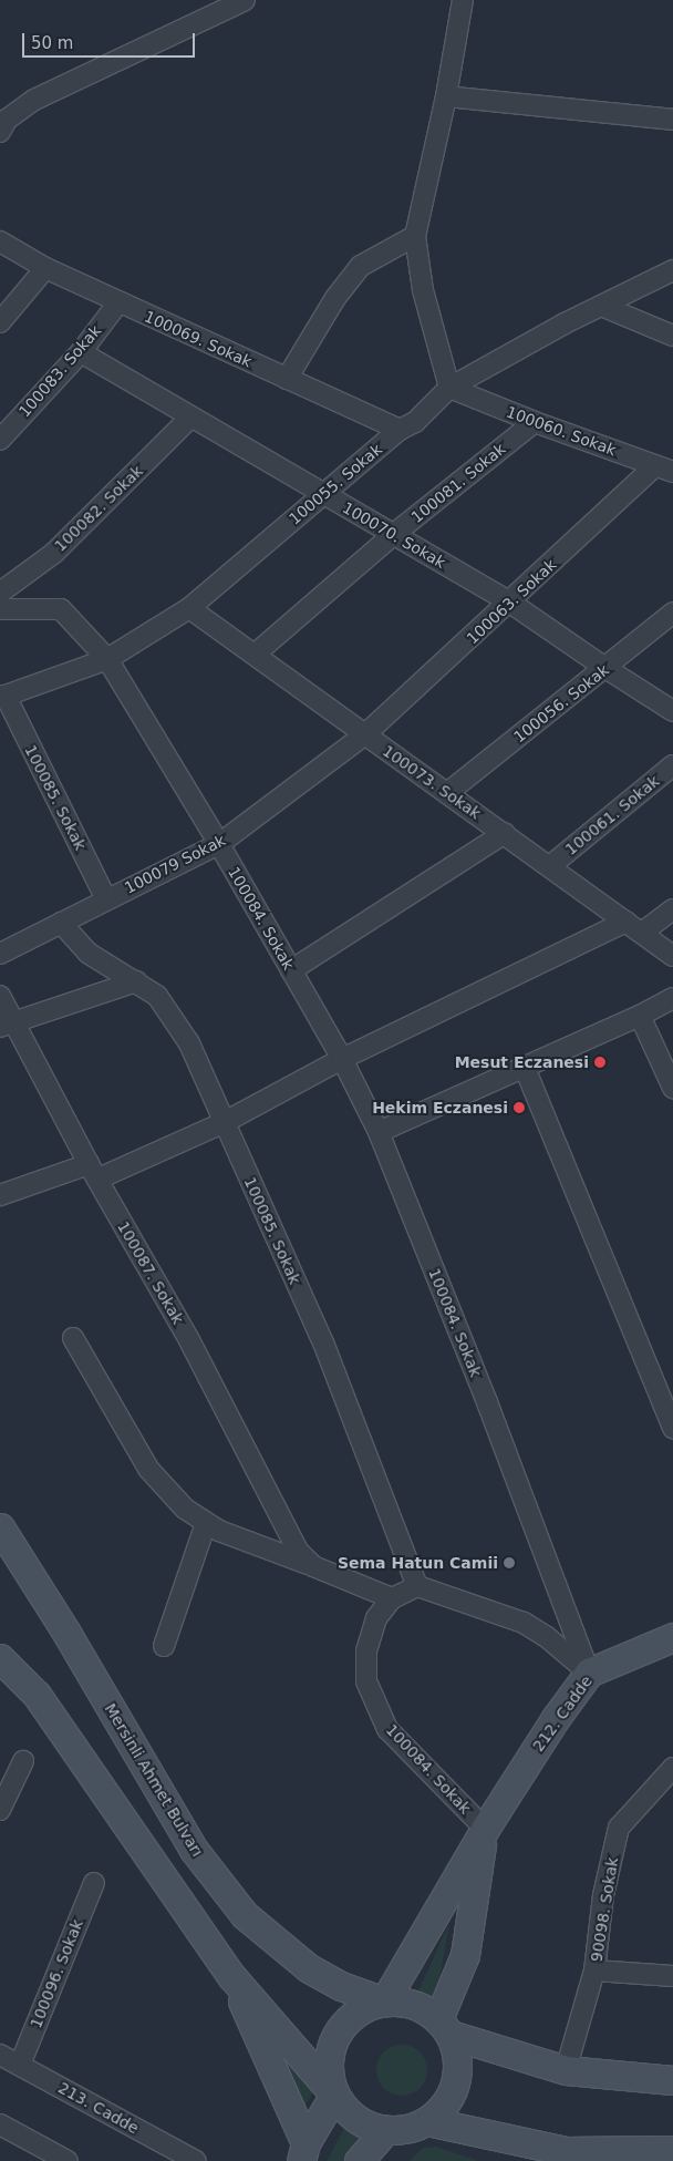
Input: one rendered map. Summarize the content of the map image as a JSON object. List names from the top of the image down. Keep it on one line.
{"streets":{"main road":["212. Cadde","Mersinli Ahmet Bulvarı"],"street":["100069. Sokak","100083. Sokak","100060. Sokak","100081. Sokak","100055. Sokak","100082. Sokak","100070. Sokak","100063. Sokak","100056. Sokak","100073. Sokak","100085. Sokak","100061. Sokak","100079 Sokak","100084. Sokak","100087. Sokak","90098. Sokak","100096. Sokak","213. Cadde"]},"crossings":[["100069. Sokak","100083. Sokak"],["100069. Sokak","100055. Sokak"],["100083. Sokak","100070. Sokak"],["100060. Sokak","100081. Sokak"],["100060. Sokak","100055. Sokak"],["100060. Sokak","100063. Sokak"],["100081. Sokak","100070. Sokak"],["100081. Sokak","100073. Sokak"],["100055. Sokak","100070. Sokak"],["100055. Sokak","100073. Sokak"],["100055. Sokak","100085. Sokak"],["100055. Sokak","100084. Sokak"],["100082. Sokak","100070. Sokak"],["100070. Sokak","100063. Sokak"],["100070. Sokak","100056. Sokak"],["100063. Sokak","100073. Sokak"],["100063. Sokak","100079 Sokak"],["100056. Sokak","100073. Sokak"],["100073. Sokak","100061. Sokak"],["100073. Sokak","100079 Sokak"],["100085. Sokak","100079 Sokak"],["100085. Sokak","100084. Sokak"],["100079 Sokak","100084. Sokak"],["100084. Sokak","212. Cadde"],["212. Cadde","Mersinli Ahmet Bulvarı"],["100096. Sokak","213. Cadde"]],"places":["Mesut Eczanesi","Hekim Eczanesi","Sema Hatun Camii"],"scale_bar":"50 m"}
